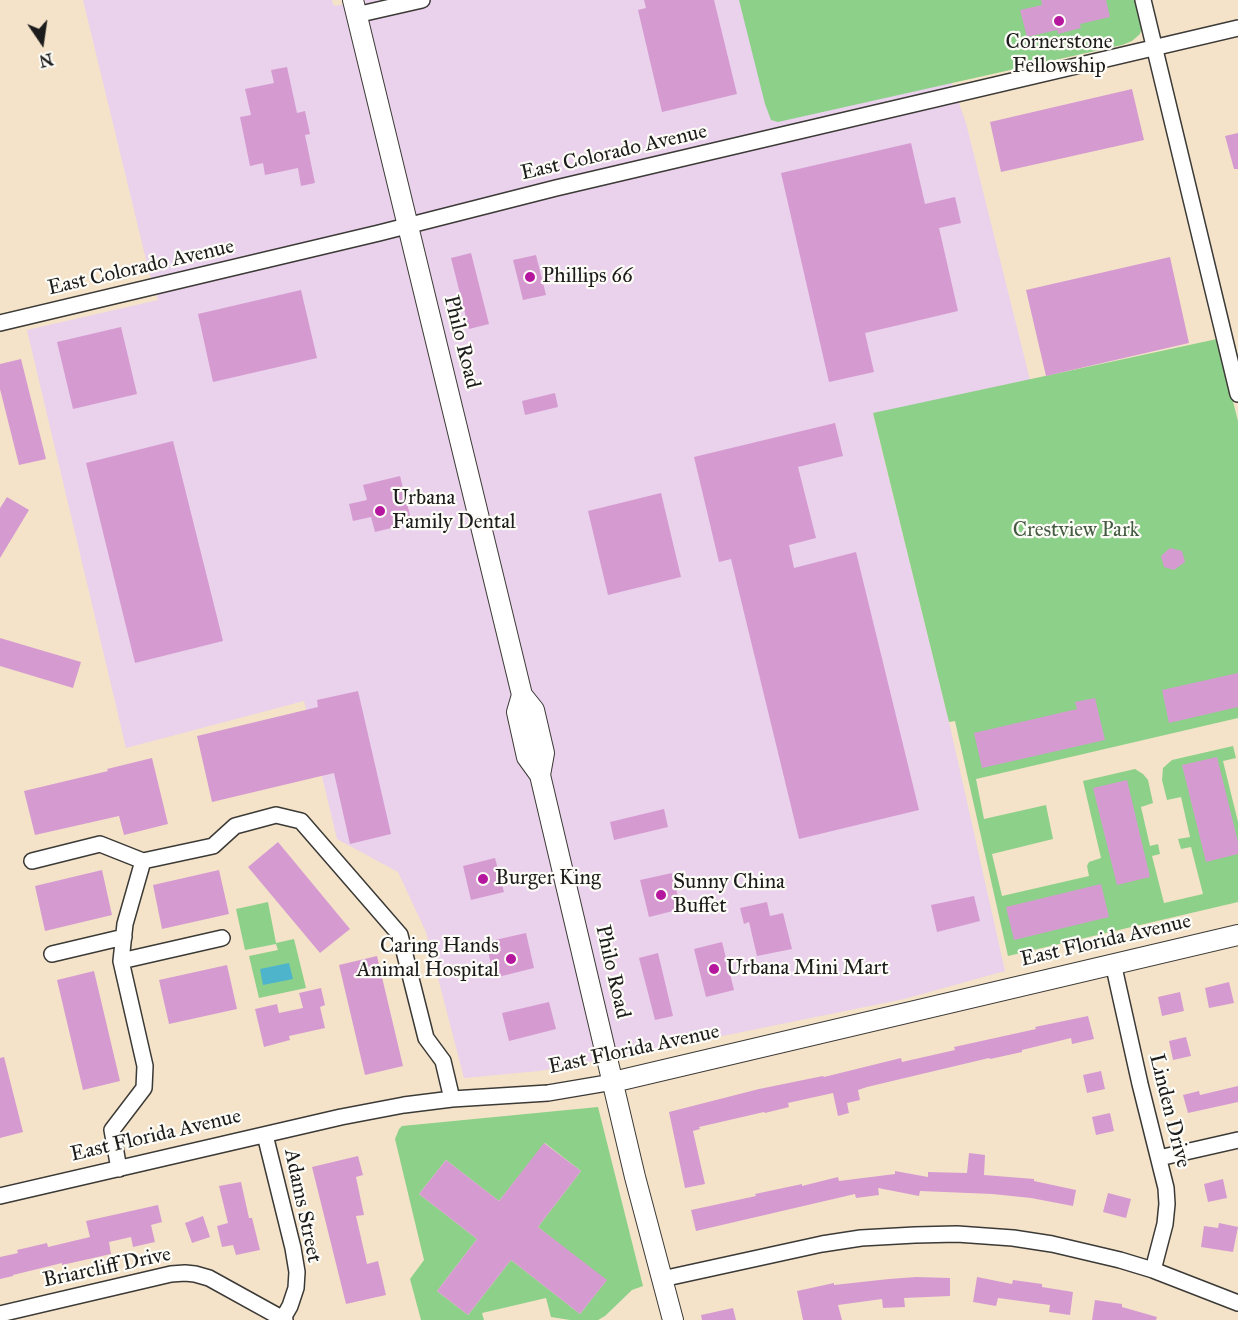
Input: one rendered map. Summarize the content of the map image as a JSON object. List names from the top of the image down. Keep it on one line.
{"streets":{"main road":["Philo Road","East Florida Avenue"],"street":["East Colorado Avenue","Linden Drive","Adams Street","Briarcliff Drive"]},"crossings":[["East Colorado Avenue","Philo Road"],["Philo Road","East Florida Avenue"],["East Florida Avenue","Linden Drive"],["East Florida Avenue","Adams Street"],["Adams Street","Briarcliff Drive"]],"parks":["Crestview Park"],"places":["Cornerstone Fellowship","Phillips 66","Urbana Family Dental","Burger King","Sunny China Buffet","Caring Hands Animal Hospital","Urbana Mini Mart"],"north":"bottom"}
